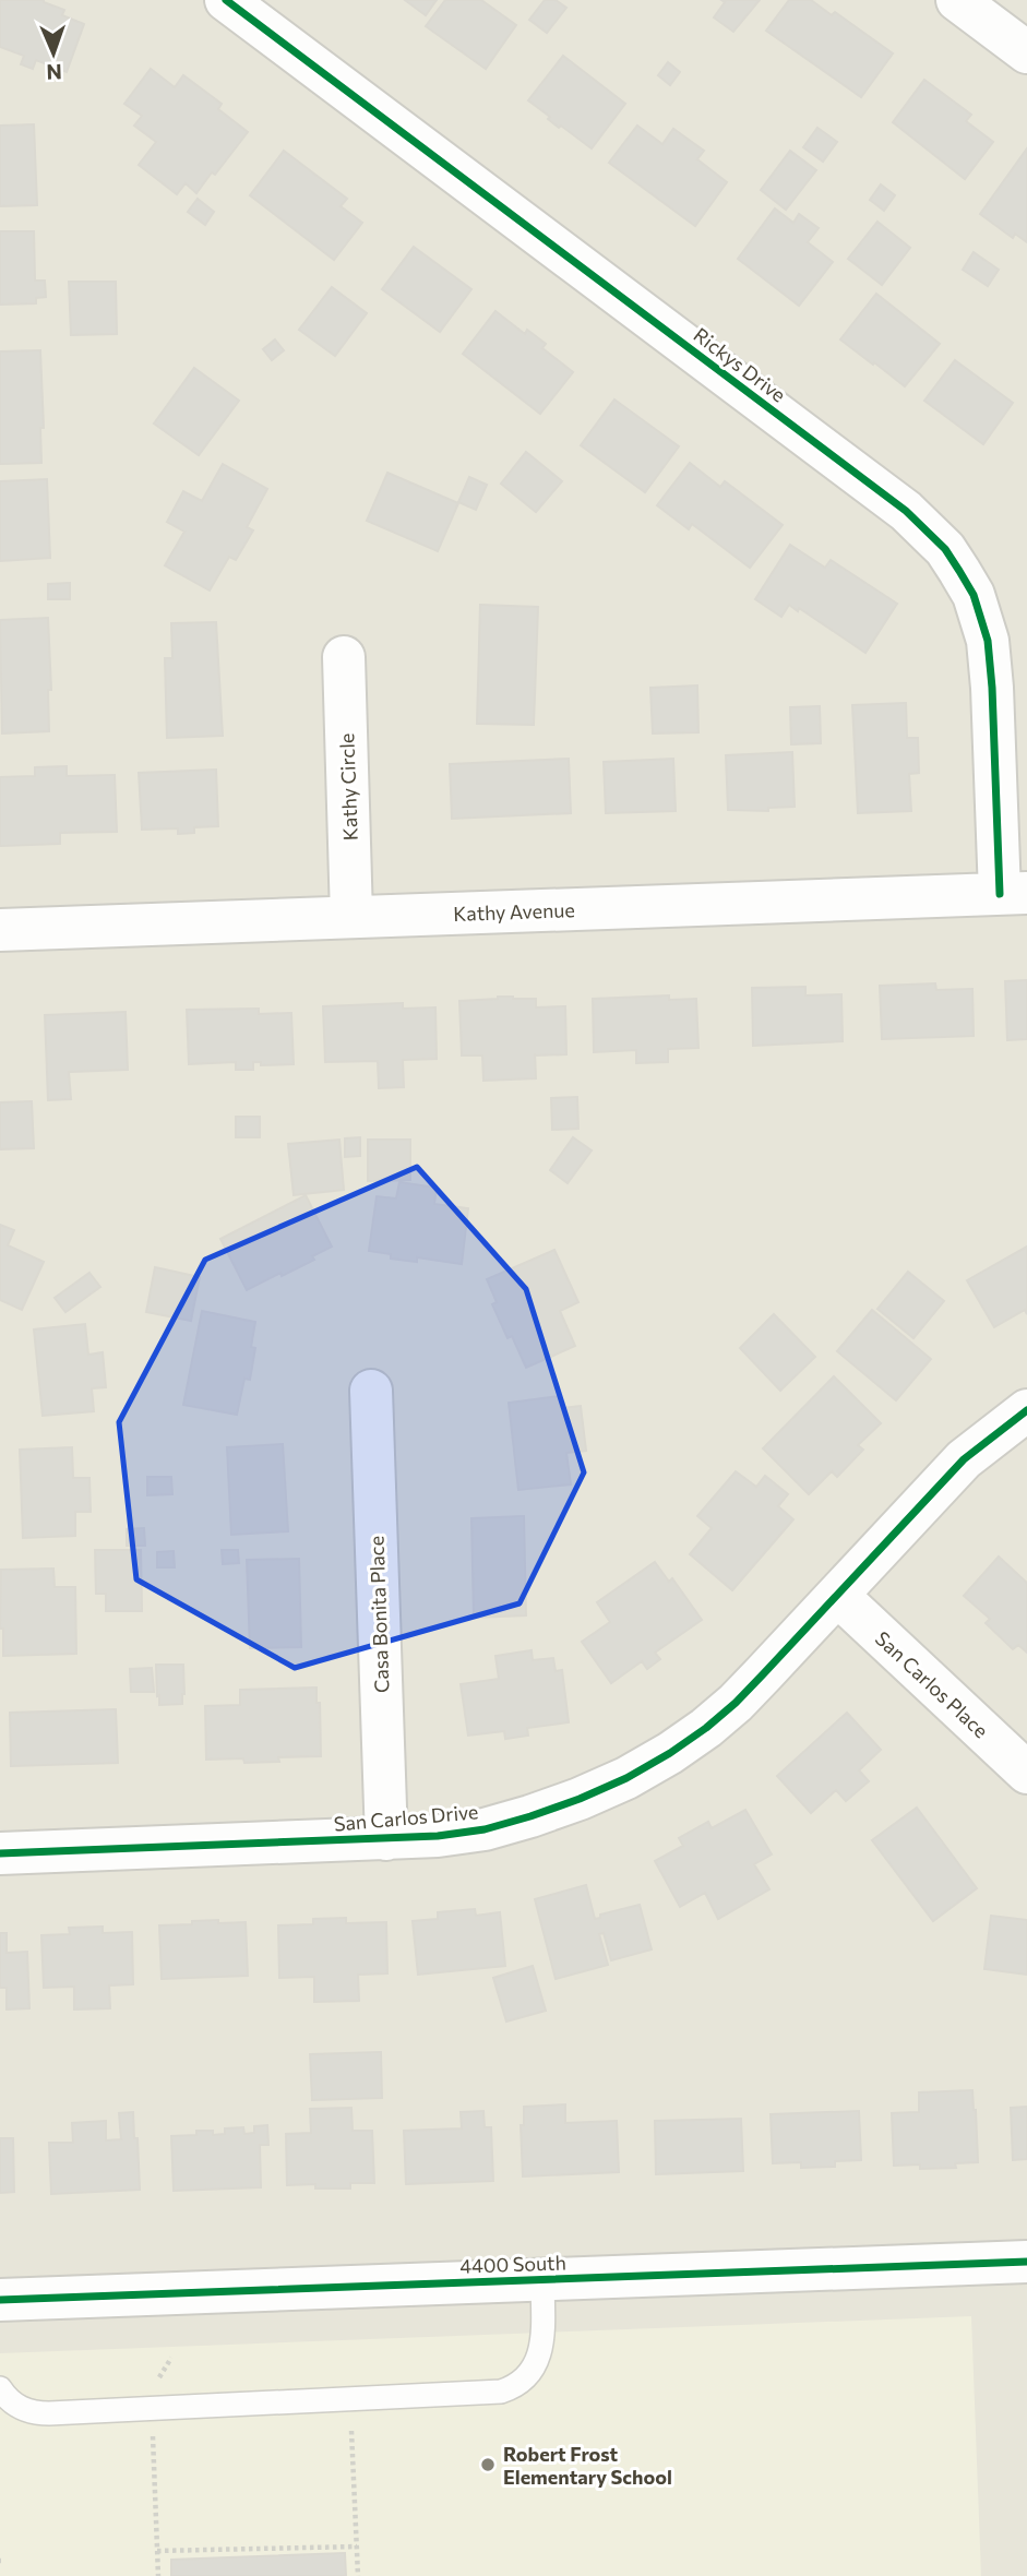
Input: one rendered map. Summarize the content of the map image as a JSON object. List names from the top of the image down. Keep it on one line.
{"streets":{"street":["Rickys Drive","Kathy Circle","Kathy Avenue","Casa Bonita Place","San Carlos Place","San Carlos Drive","4400 South"]},"crossings":[["Rickys Drive","Kathy Avenue"],["Kathy Circle","Kathy Avenue"],["Casa Bonita Place","San Carlos Drive"],["San Carlos Place","San Carlos Drive"]],"places":["Robert Frost Elementary School"],"north":"bottom"}
